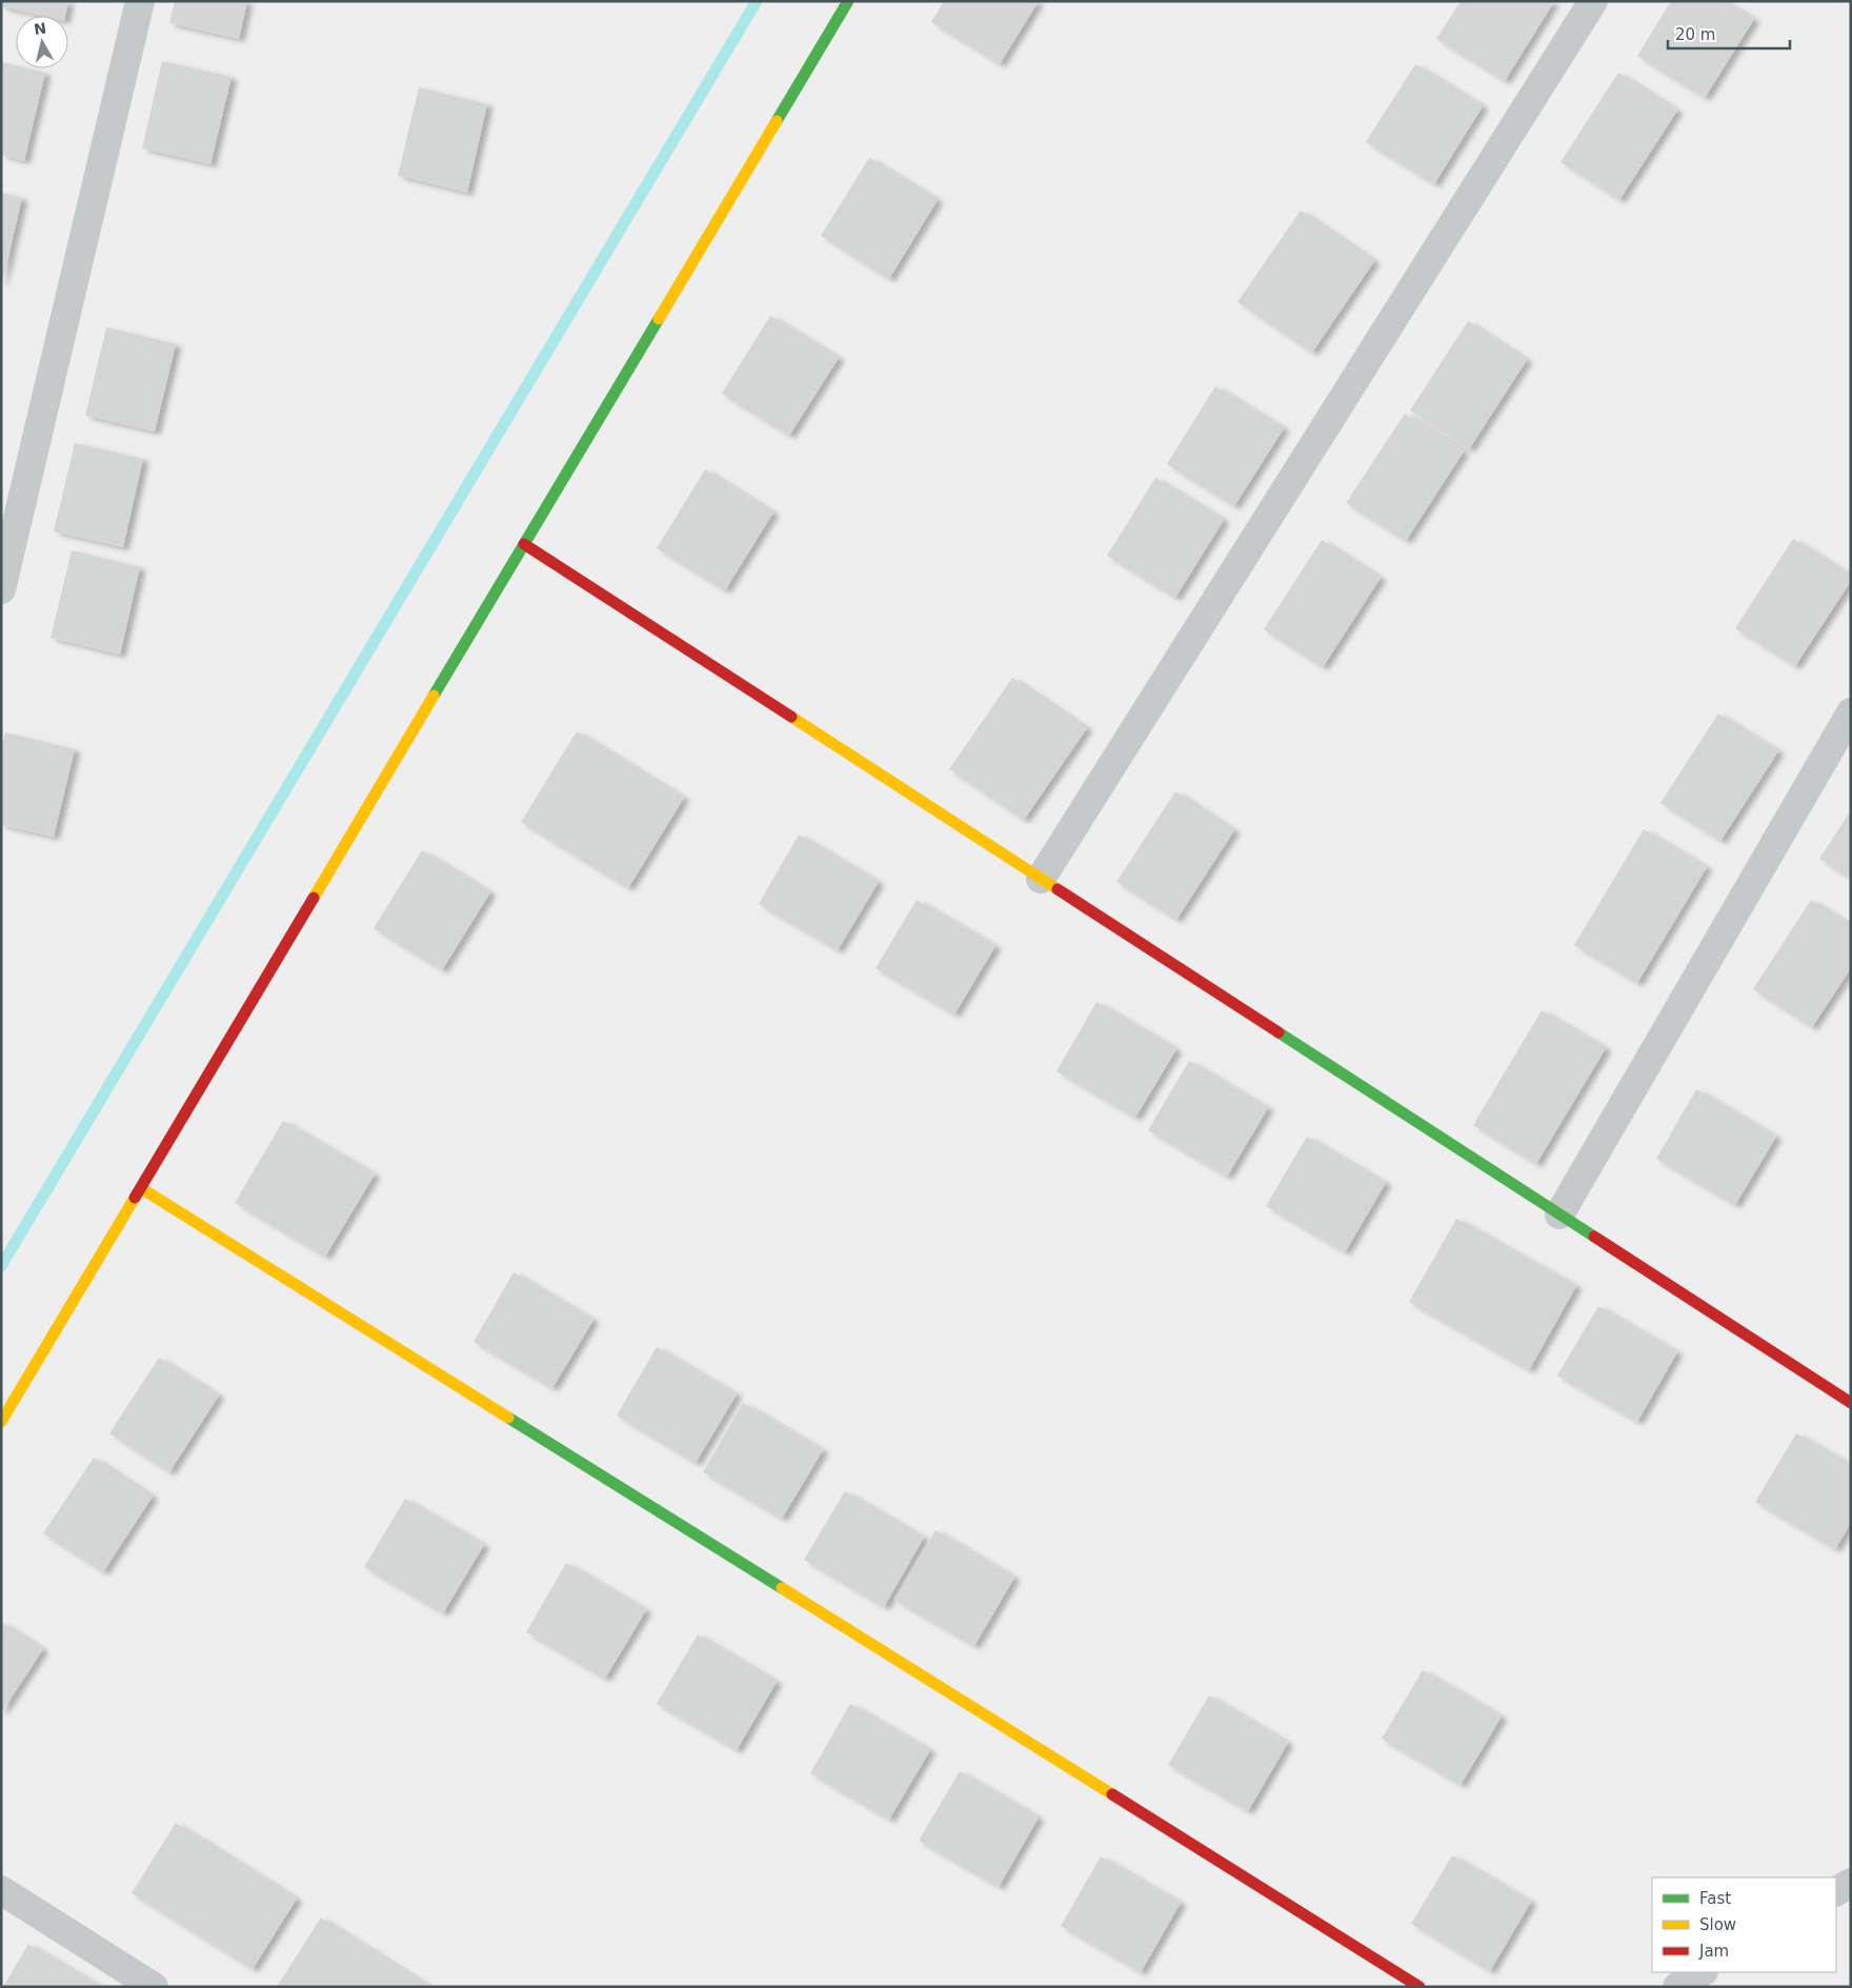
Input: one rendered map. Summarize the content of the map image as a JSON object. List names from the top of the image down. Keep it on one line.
{"legend":["Fast","Slow","Jam"],"scale_bar":"20 m","north":"top"}
